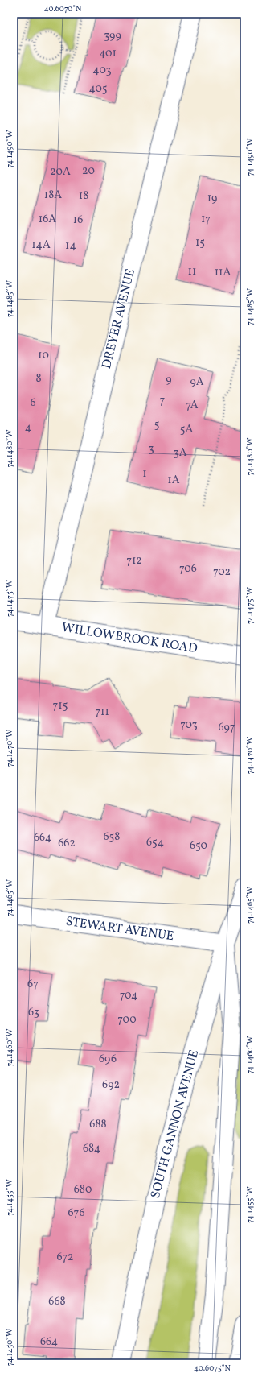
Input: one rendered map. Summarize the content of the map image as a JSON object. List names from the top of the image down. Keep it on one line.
{"streets":{"main road":["DREYER AVENUE","WILLOWBROOK ROAD","STEWART AVENUE","SOUTH GANNON AVENUE"]},"crossings":[["DREYER AVENUE","WILLOWBROOK ROAD"],["STEWART AVENUE","SOUTH GANNON AVENUE"]],"house_numbers":["399","401","403","405","20","20A","18A","18","19","16A","17","16","15","14A","14","11","11A","10","8","9","9A","7","6","7A","5","4","5A","3","3A","1","1A","712","706","702","715","711","703","697","658","664","654","662","650","67","704","63","700","696","692","688","684","680","676","672","668","664"],"coordinates":["40.6070°N","74.1490°W","74.1485°W","74.1480°W","74.1475°W","74.1470°W","74.1465°W","74.1460°W","74.1455°W","74.1450°W","40.6075°N"]}
